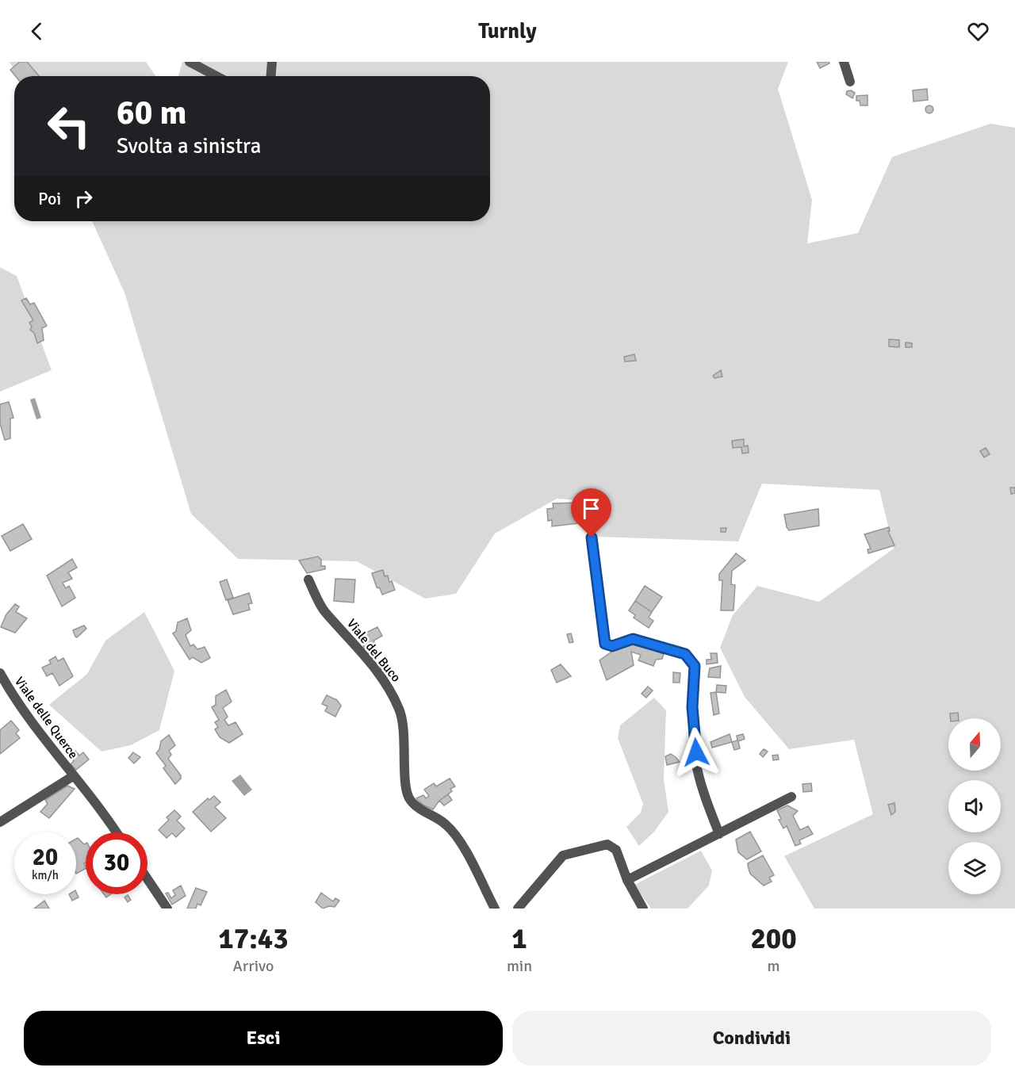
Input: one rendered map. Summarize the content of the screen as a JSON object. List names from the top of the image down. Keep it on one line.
{"streets":{"street":["Viale del Buco","Viale delle Querce"]},"north":"top","page":{"header":"Turnly","turn":["60 m","Svolta a sinistra"],"then":"Poi","speed":"20 km/h","limit":"30","eta":["17:43","Arrivo","1","min","200","m"],"buttons":["Esci","Condividi"]}}
